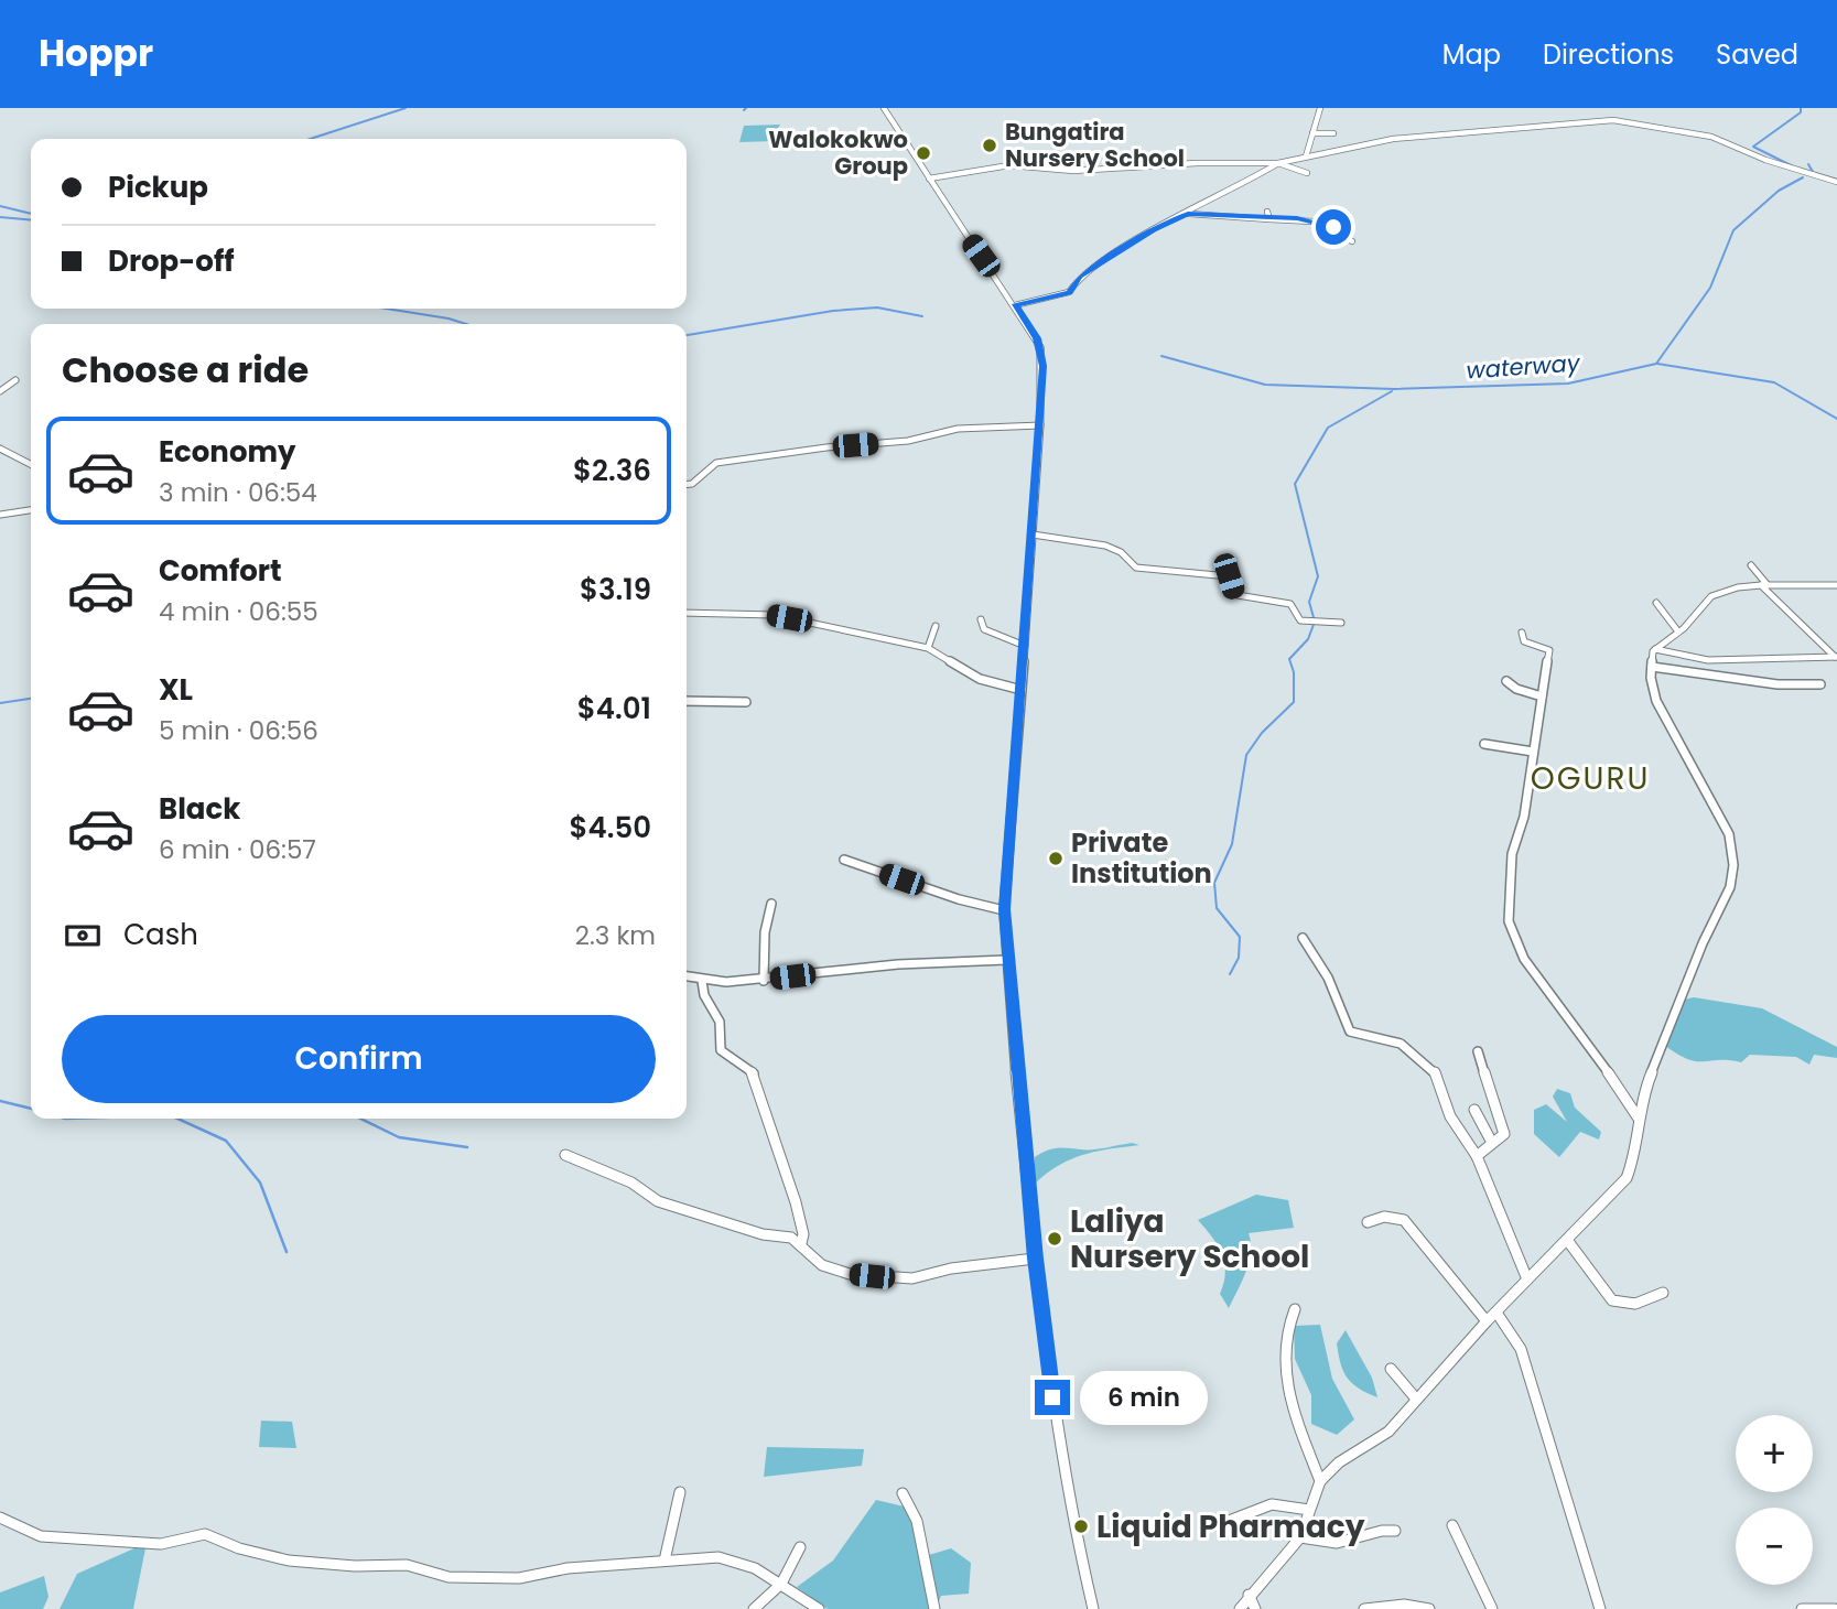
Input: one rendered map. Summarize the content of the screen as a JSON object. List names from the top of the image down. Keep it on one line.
{"districts":["OGURU"],"water":["waterway"],"places":["Bungatira Nursery School","Walokokwo Group","Private Institution","Laliya Nursery School","Liquid Pharmacy"],"page":{"header":"Hoppr","nav":["Map","Directions","Saved"],"banner":["Pickup","Drop-off"],"heading":"Choose a ride","list":[{"name":"Economy","note":"3 min · 06:54","value":"$2.36"},{"name":"Comfort","note":"4 min · 06:55","value":"$3.19"},{"name":"XL","note":"5 min · 06:56","value":"$4.01"},{"name":"Black","note":"6 min · 06:57","value":"$4.50"}],"pay":["Cash","2.3 km"],"buttons":"Confirm","bubble":"6 min","map_buttons":["+","−"]}}
